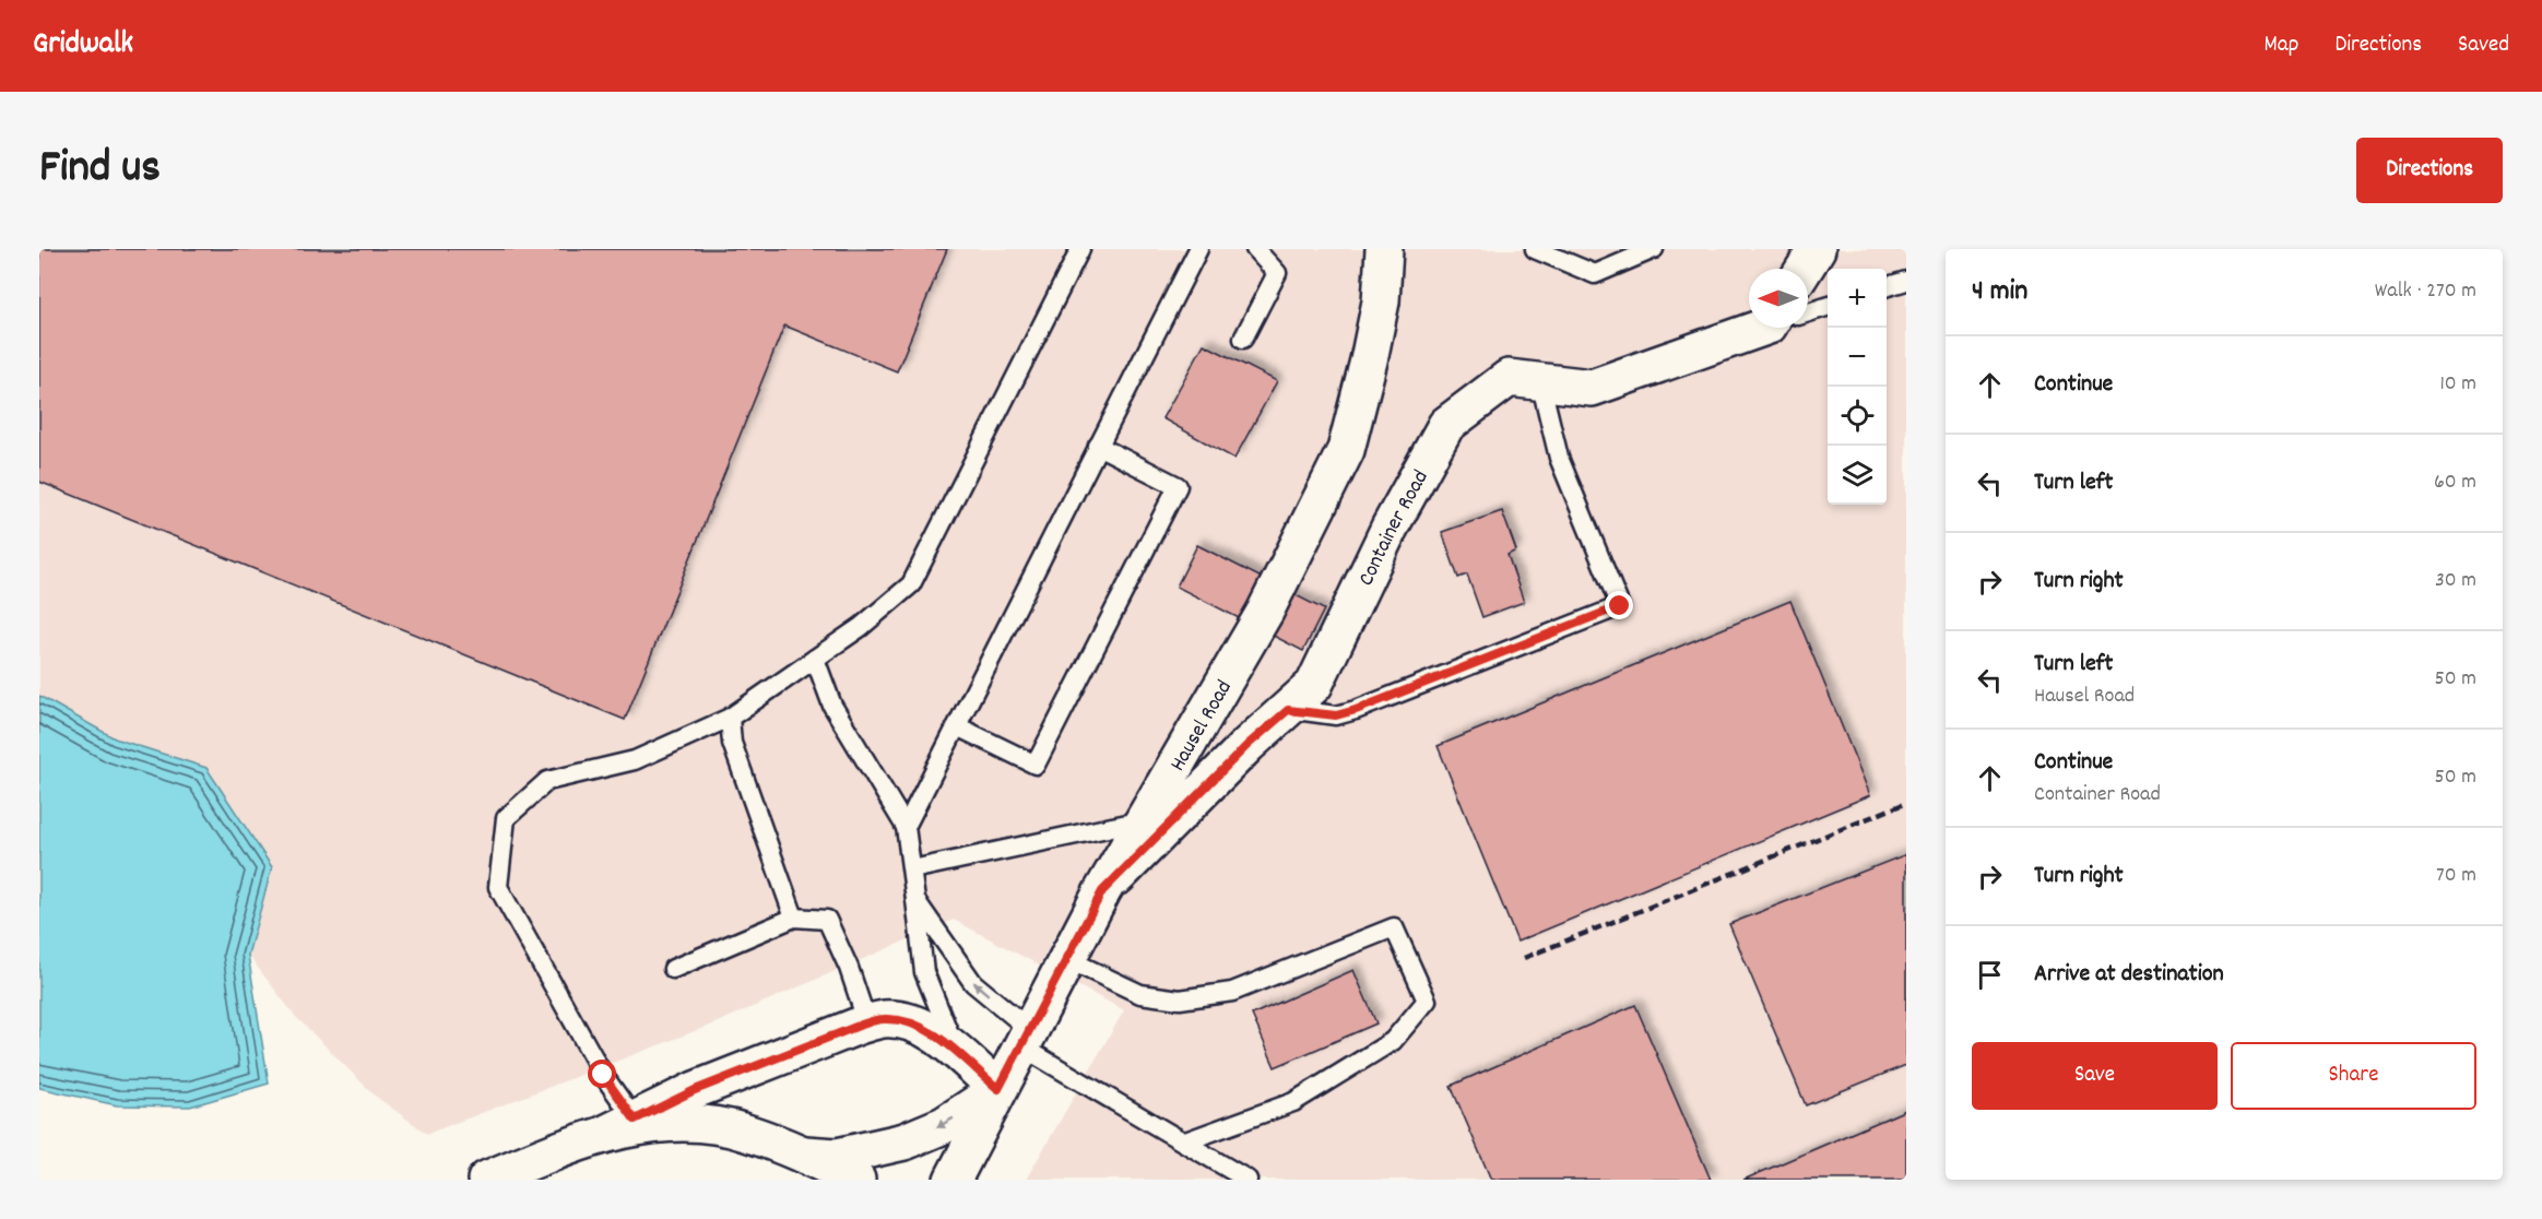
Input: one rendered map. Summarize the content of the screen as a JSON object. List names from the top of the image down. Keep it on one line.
{"streets":{"street":["Container Road","Hausel Road"]},"crossings":[["Container Road","Hausel Road"]],"north":"left","page":{"header":"Gridwalk","nav":["Map","Directions","Saved"],"title":"Find us","buttons":["Directions",["Save","Share"]],"heading":["4 min","Walk · 270 m"],"map_buttons":["+","−"],"list":[["Continue","10 m"],["Turn left","60 m"],["Turn right","30 m"],["Turn left","Hausel Road","50 m"],["Continue","Container Road","50 m"],["Turn right","70 m"],"Arrive at destination"]}}
